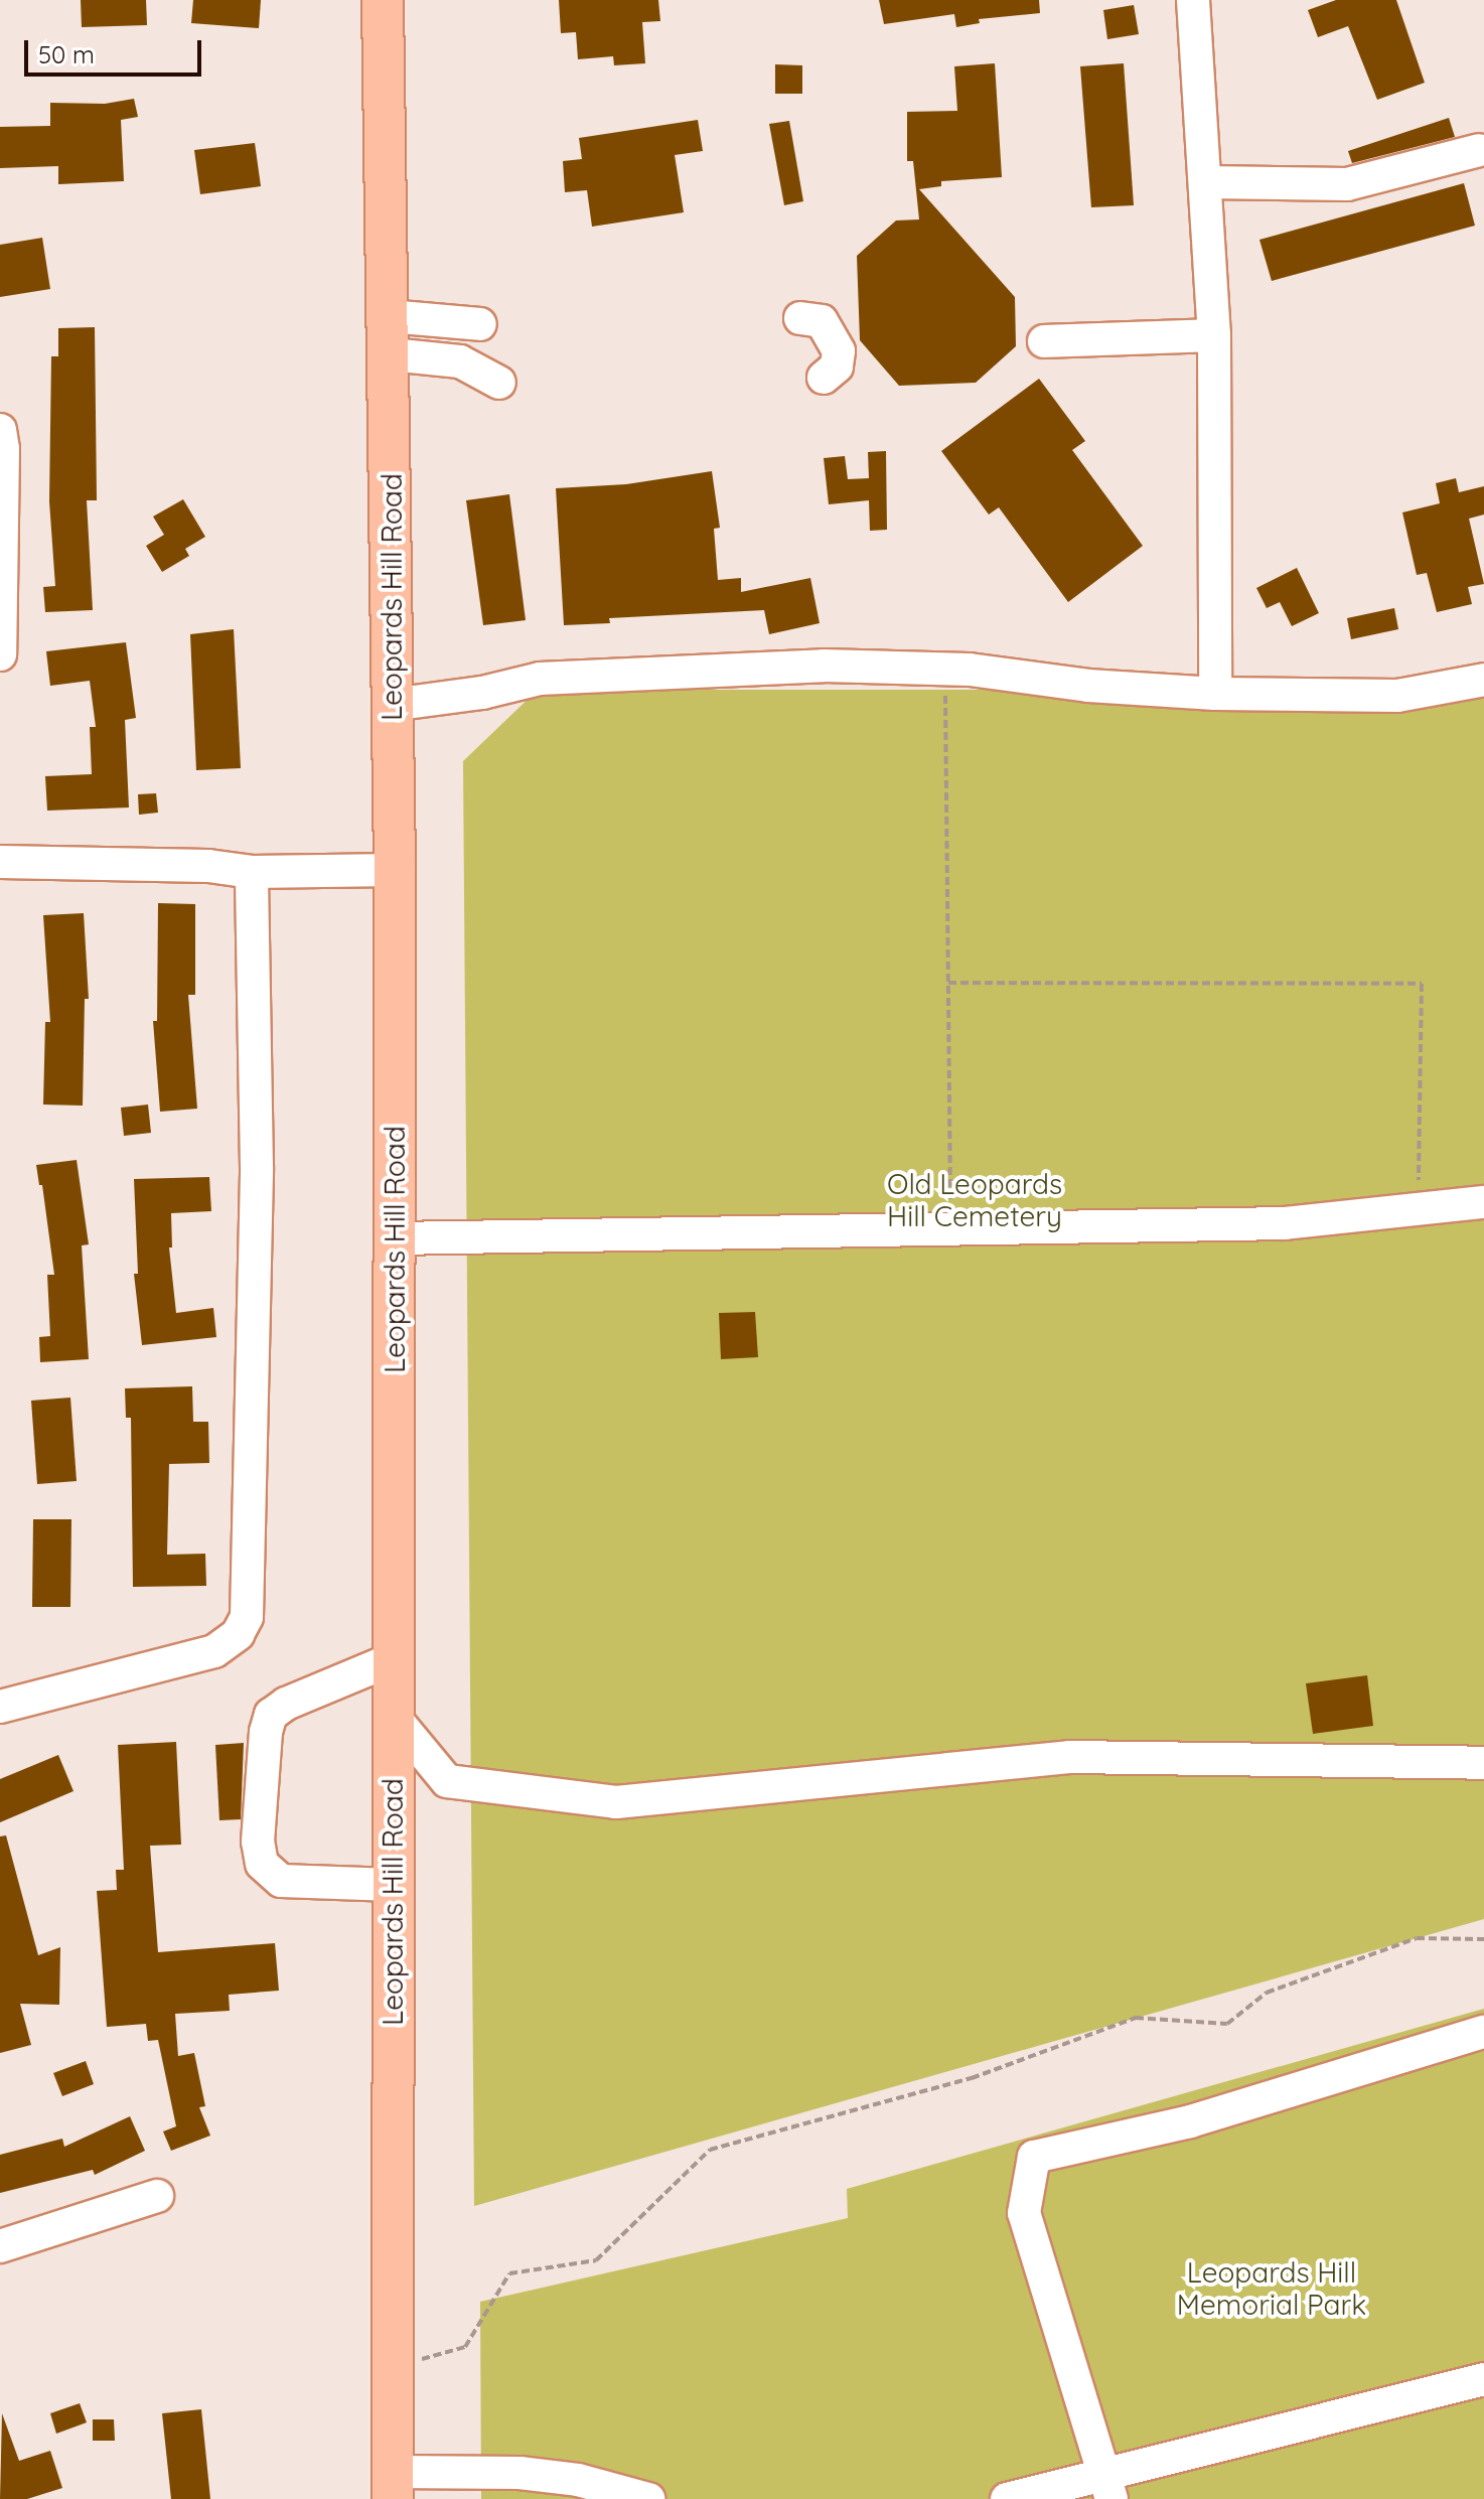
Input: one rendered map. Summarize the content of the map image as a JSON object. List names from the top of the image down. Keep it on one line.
{"streets":{"main road":["Leopards Hill Road"]},"parks":["Old Leopards Hill Cemetery","Leopards Hill Memorial Park"],"scale_bar":"50 m"}
